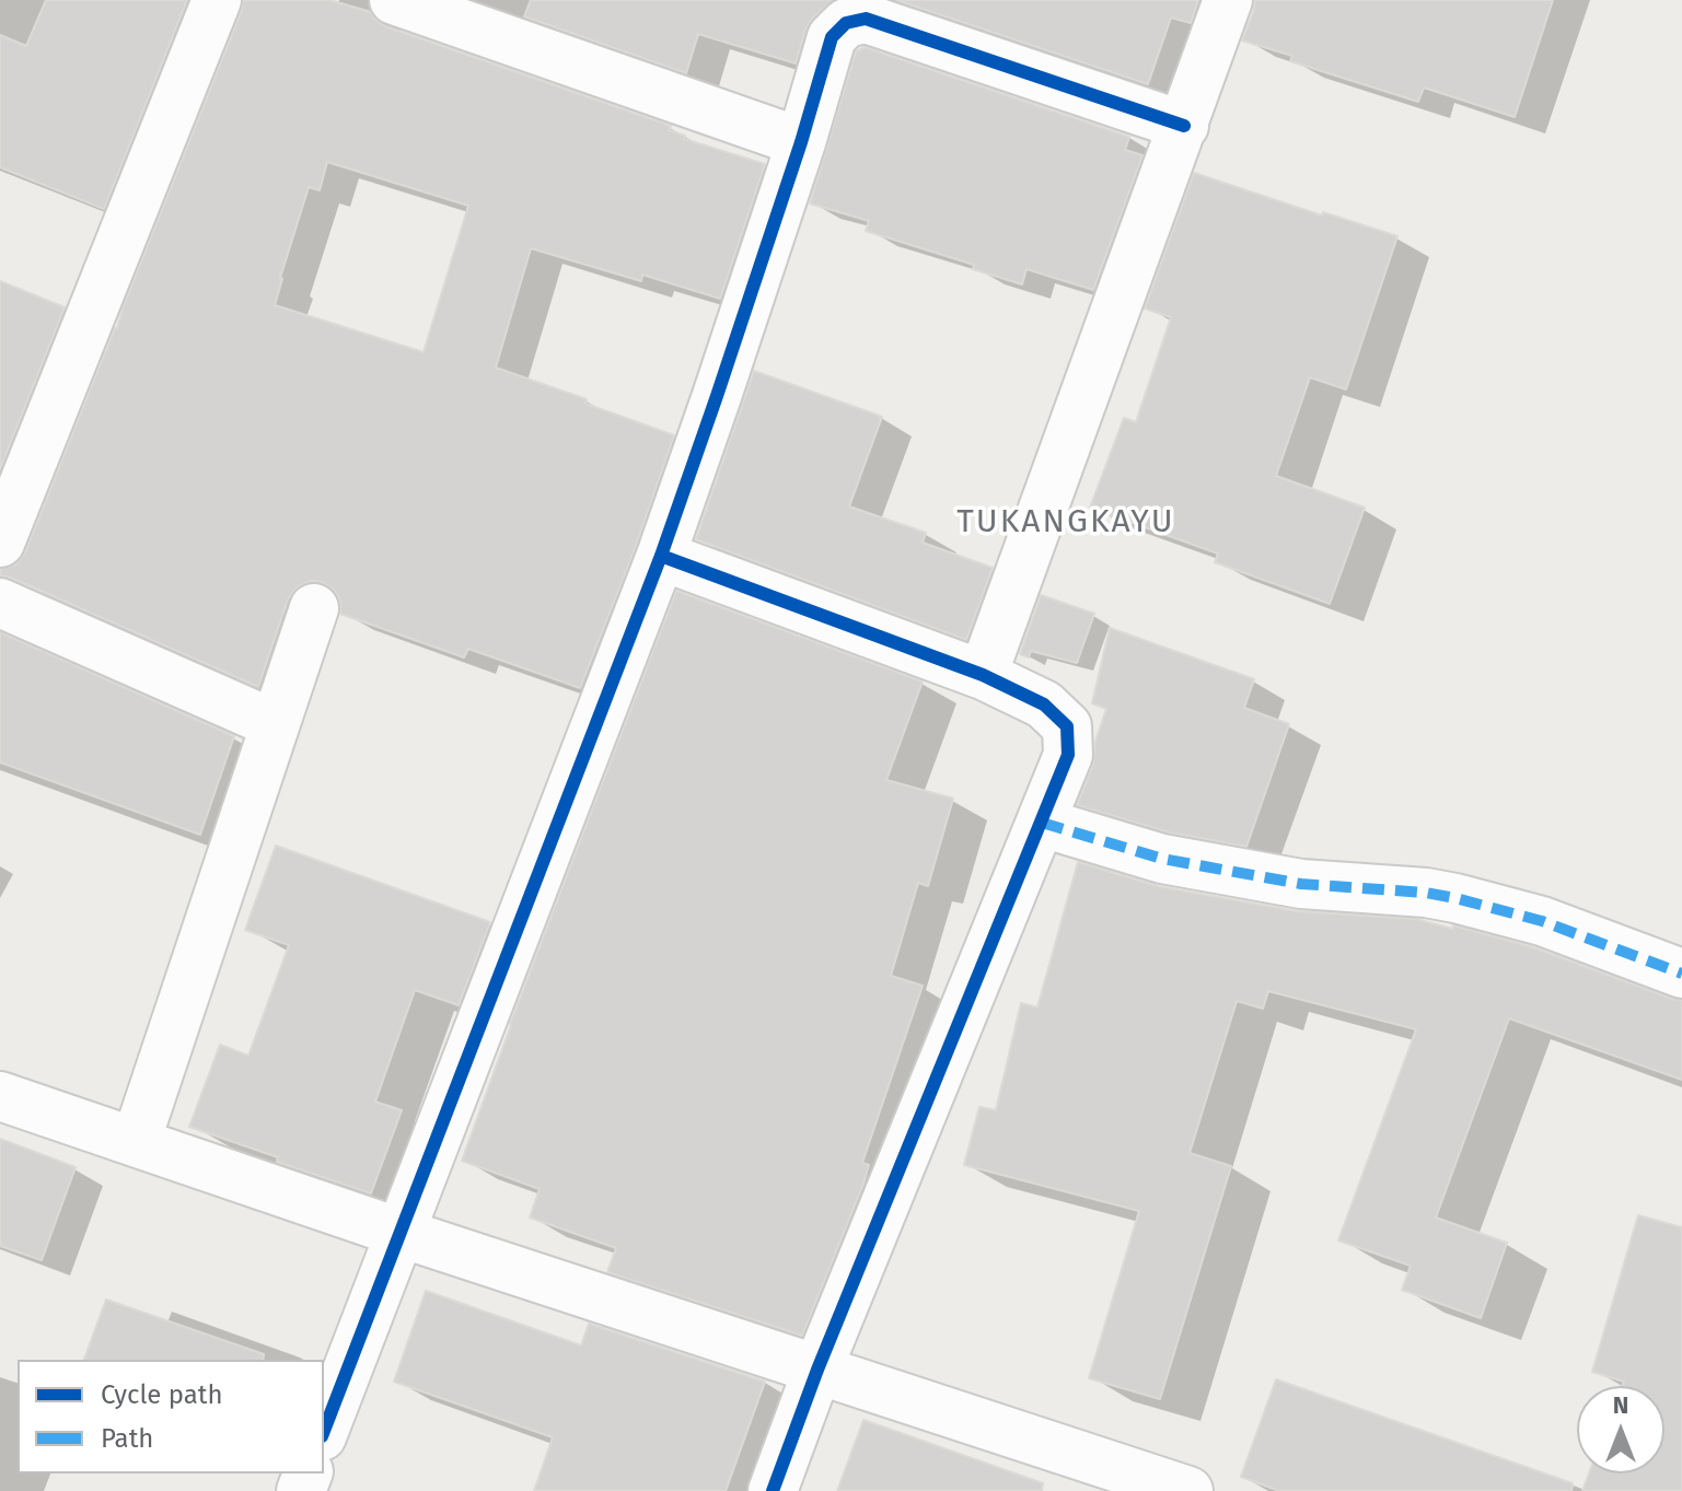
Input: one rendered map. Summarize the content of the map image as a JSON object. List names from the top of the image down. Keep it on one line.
{"districts":["TUKANGKAYU"],"legend":["Cycle path","Path"],"north":"top"}
